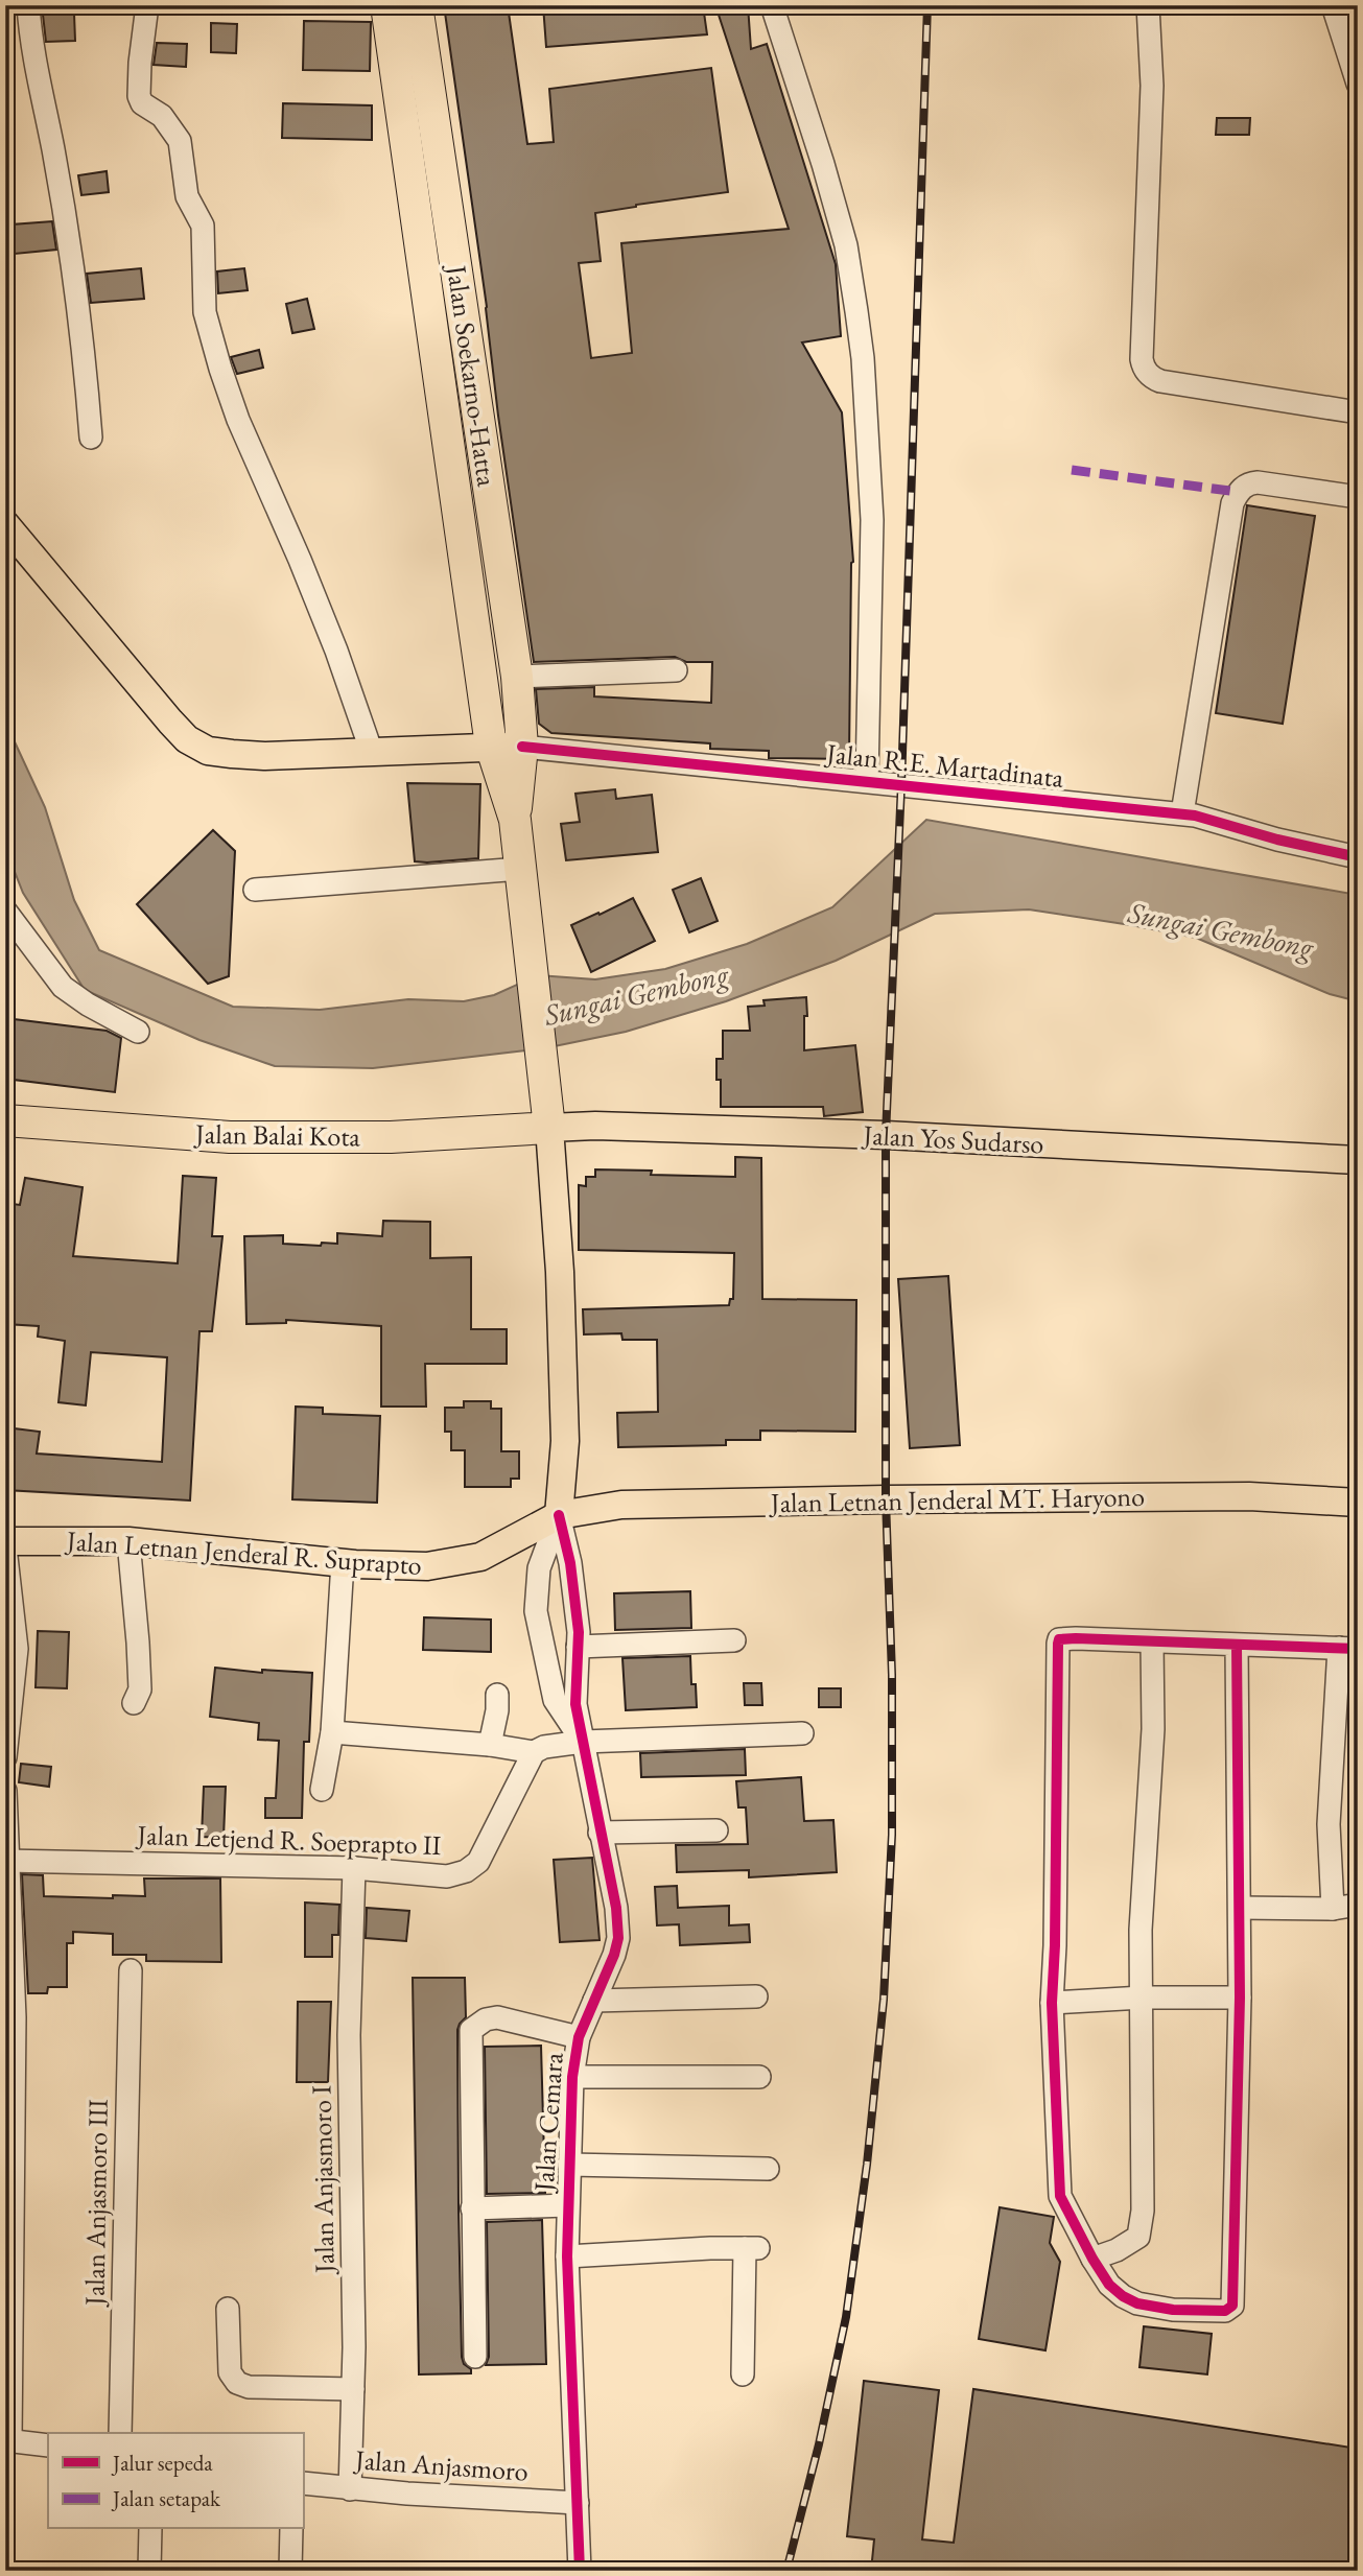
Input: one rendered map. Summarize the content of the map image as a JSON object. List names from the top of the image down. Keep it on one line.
{"streets":{"highway":["Jalan Soekarno-Hatta","Jalan Balai Kota"],"main road":["Jalan Yos Sudarso","Jalan Letnan Jenderal MT. Haryono","Jalan Letnan Jenderal R. Suprapto"],"street":["Jalan R.E. Martadinata","Jalan Letjend R. Soeprapto II","Jalan Cemara","Jalan Anjasmoro I","Jalan Anjasmoro III","Jalan Anjasmoro"]},"crossings":[["Jalan Soekarno-Hatta","Jalan R.E. Martadinata"],["Jalan Balai Kota","Jalan Yos Sudarso"],["Jalan Letnan Jenderal MT. Haryono","Jalan Letnan Jenderal R. Suprapto"],["Jalan Letnan Jenderal MT. Haryono","Jalan Cemara"],["Jalan Letnan Jenderal R. Suprapto","Jalan Cemara"],["Jalan Letjend R. Soeprapto II","Jalan Anjasmoro I"],["Jalan Cemara","Jalan Anjasmoro"],["Jalan Anjasmoro I","Jalan Anjasmoro"]],"water":["Sungai Gembong"],"legend":["Jalur sepeda","Jalan setapak"]}
